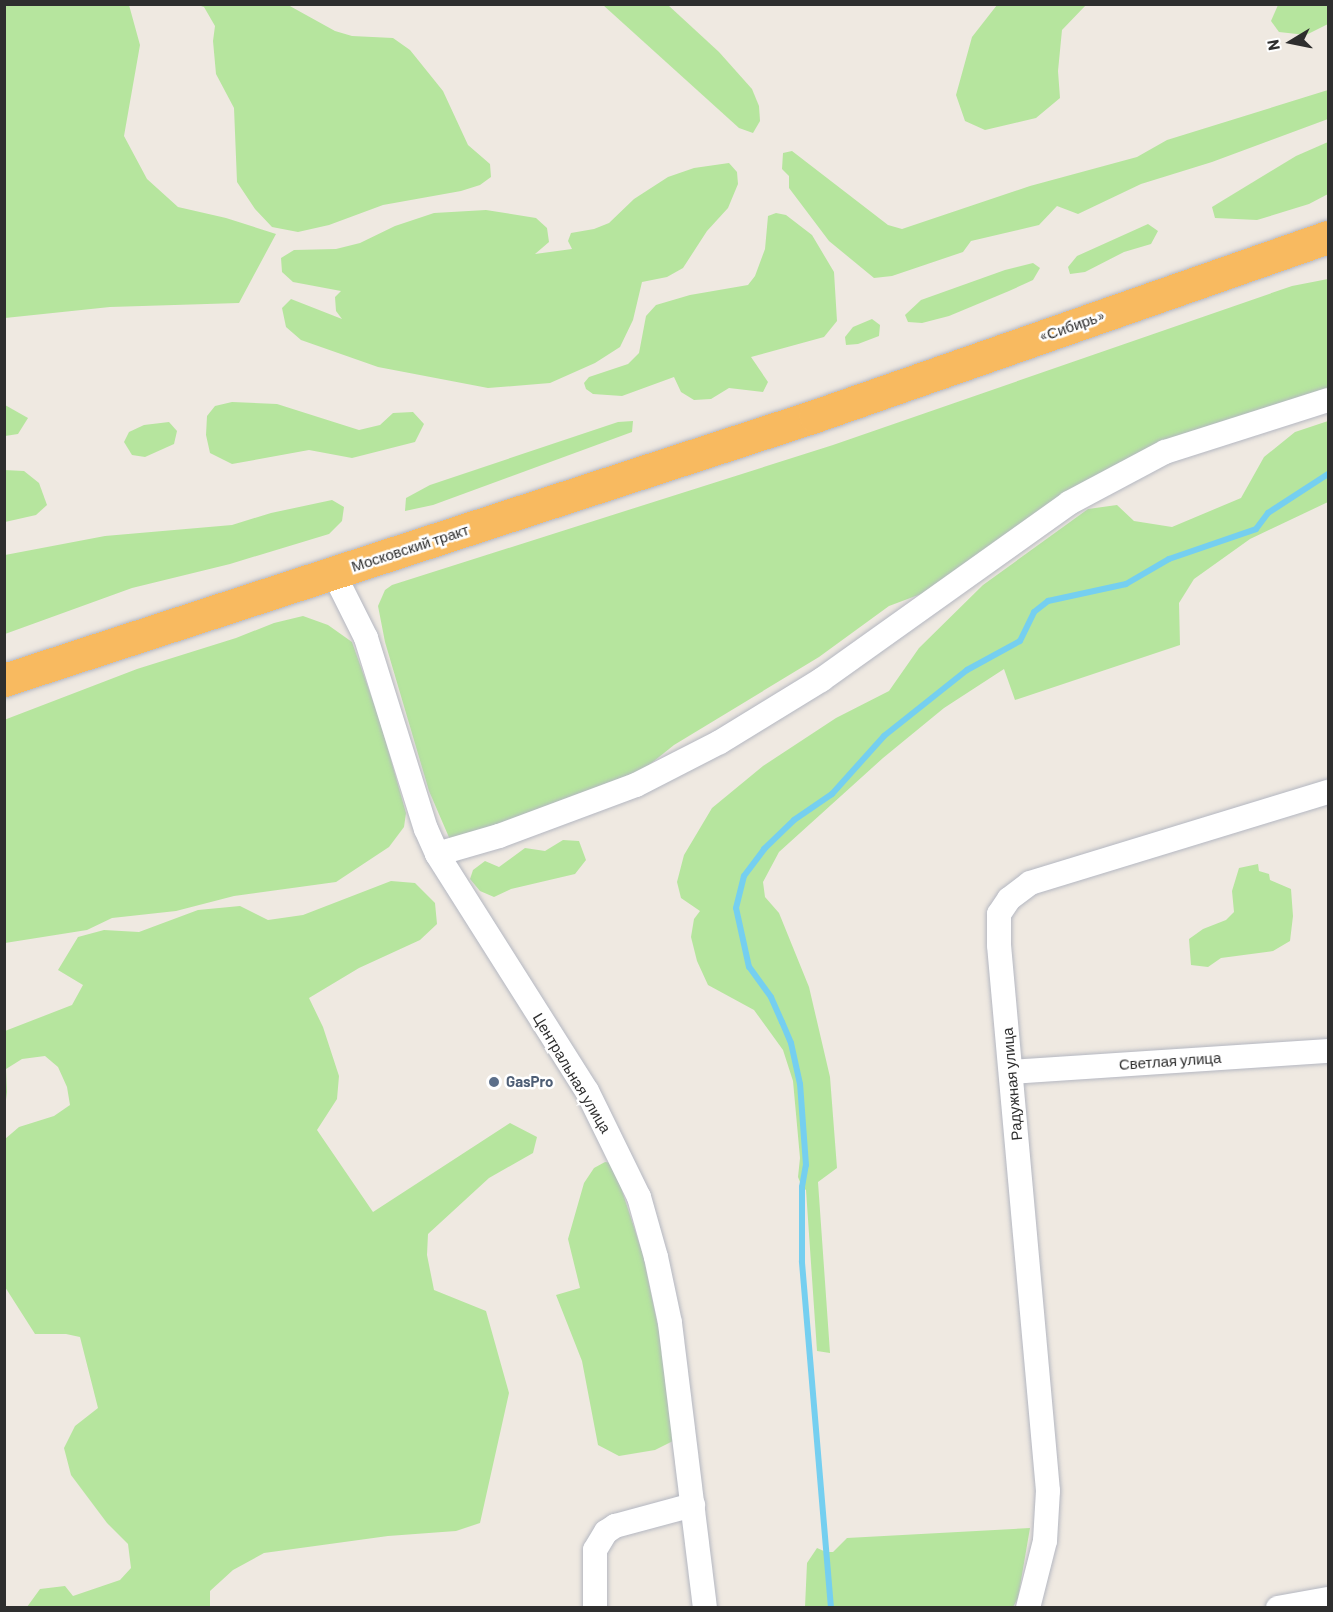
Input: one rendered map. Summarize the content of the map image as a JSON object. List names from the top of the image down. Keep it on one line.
{"streets":{"highway":["«Сибирь»","Московский тракт"],"street":["Светлая улица","Центральная улица","Радужная улица"]},"crossings":[["«Сибирь»","Московский тракт"],["Московский тракт","Центральная улица"],["Светлая улица","Радужная улица"]],"places":["GasPro"],"north":"left"}
